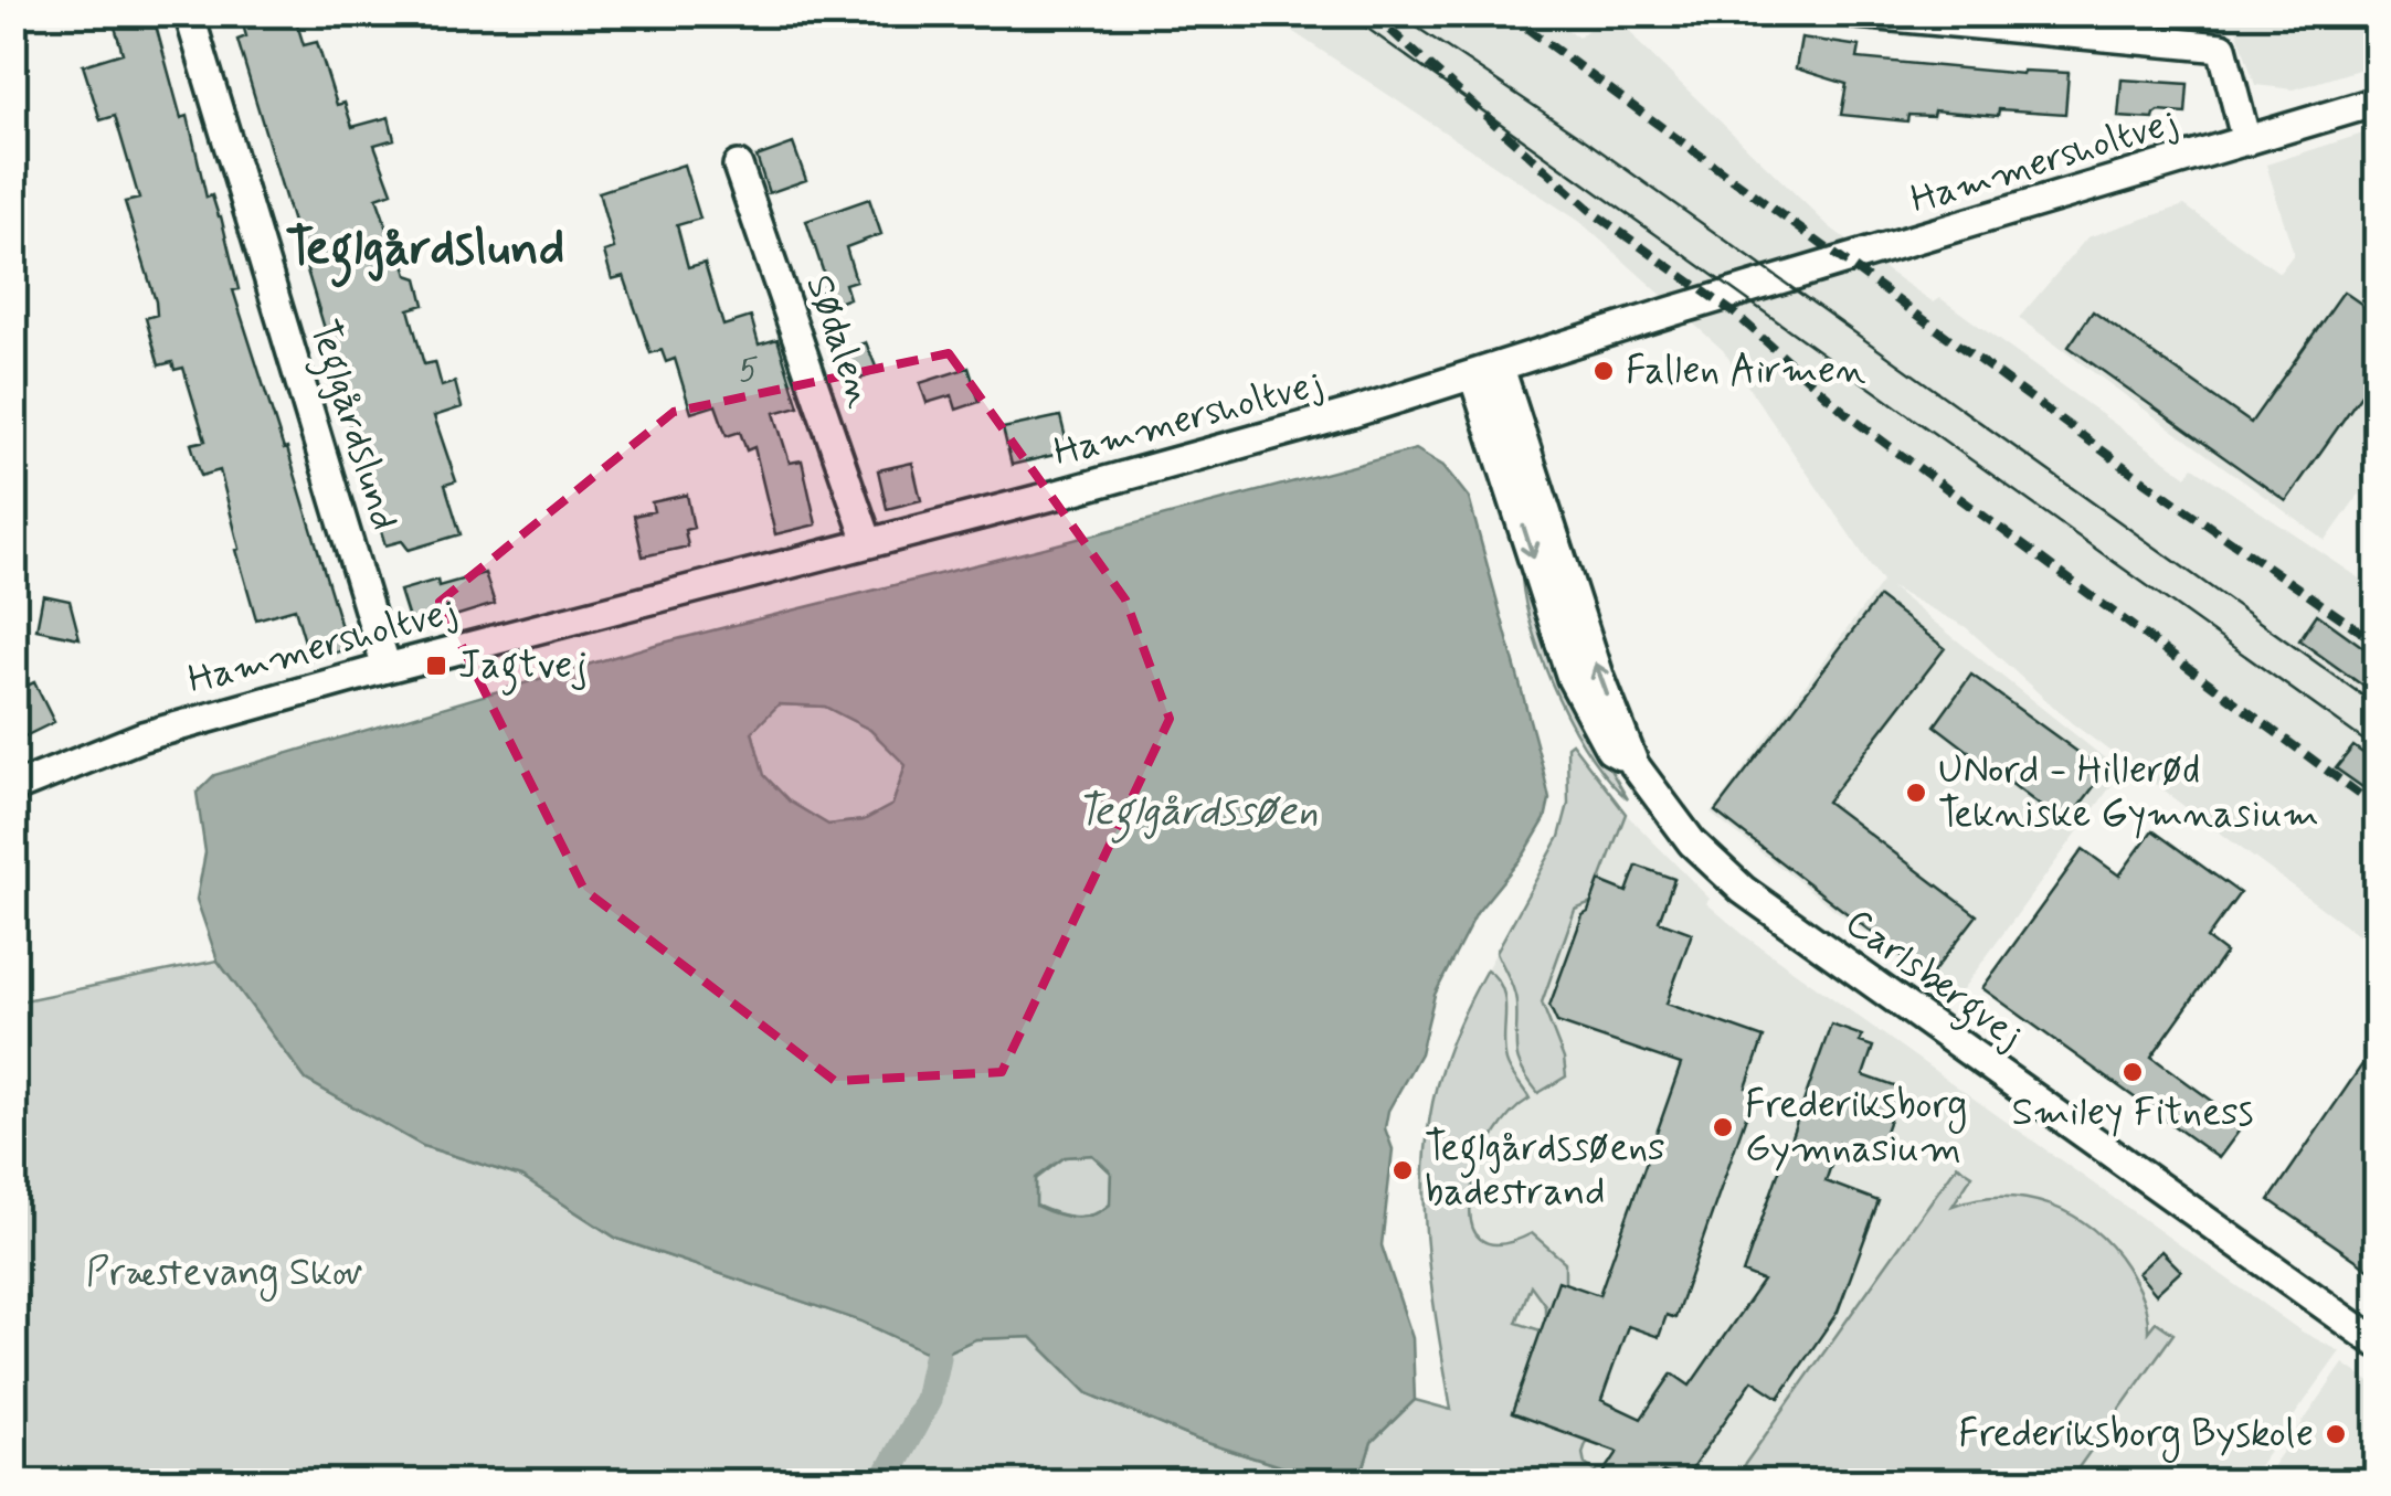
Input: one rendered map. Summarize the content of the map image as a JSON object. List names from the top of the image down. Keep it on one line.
{"streets":{"street":["Hammersholtvej","Sødalen","Teglgårdslund","Carlsbergvej"]},"crossings":[["Hammersholtvej","Sødalen"],["Hammersholtvej","Teglgårdslund"],["Hammersholtvej","Carlsbergvej"]],"districts":["Teglgårdslund"],"water":["Teglgårdssøen"],"parks":["Præstevang Skov"],"places":{"other":["Fallen Airmen","UNord - Hillerød Tekniske Gymnasium","Smiley Fitness","Frederiksborg Gymnasium","Teglgårdssøens badestrand","Frederiksborg Byskole"],"transit":["Jagtvej"]},"house_numbers":["5"]}
